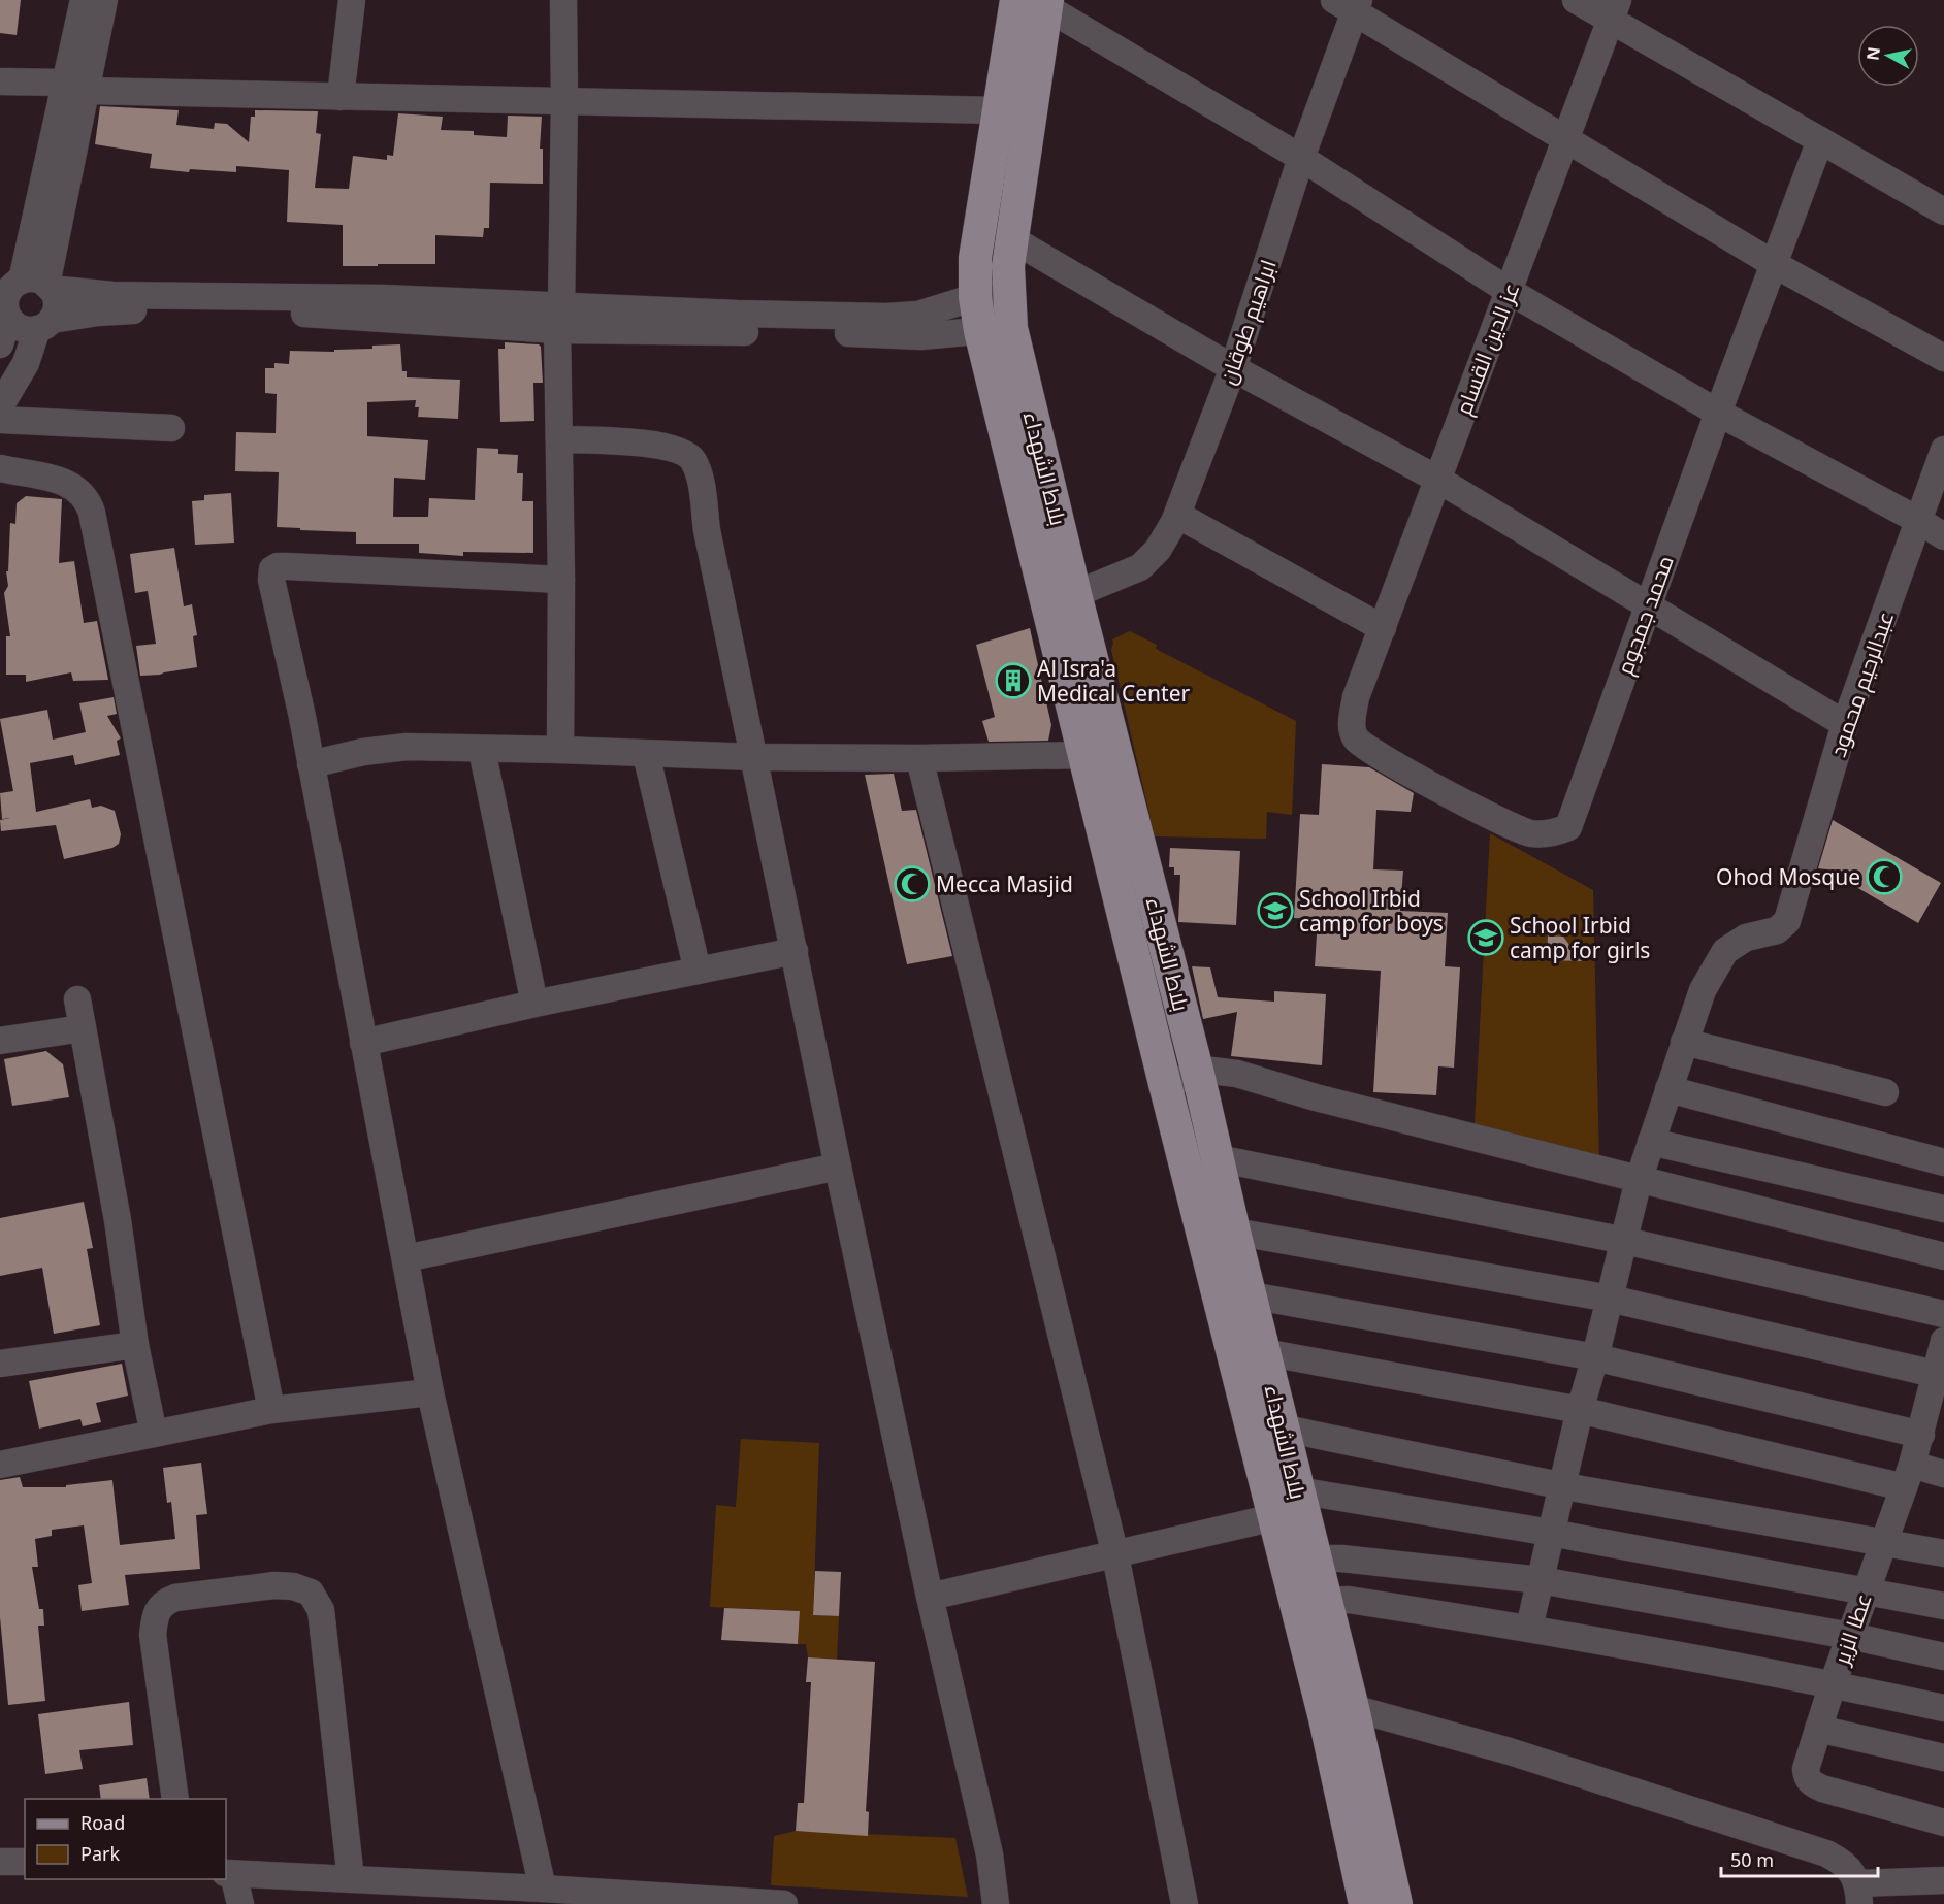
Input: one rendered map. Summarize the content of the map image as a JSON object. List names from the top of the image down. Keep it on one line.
{"streets":{"main road":["بلاط الشهداء"],"street":["ابراهيم طوقان","عز الدين القسام","محمد جمجوم","عبدالرحيم محمود","عطا الزير"]},"crossings":[["ابراهيم طوقان","بلاط الشهداء"],["عز الدين القسام","محمد جمجوم"]],"places":{"building":["Al Isra'a Medical Center"],"mosque":["Ohod Mosque","Mecca Masjid"],"school or university":["School Irbid camp for boys","School Irbid camp for girls"]},"legend":["Road","Park"],"scale_bar":"50 m","north":"left"}
